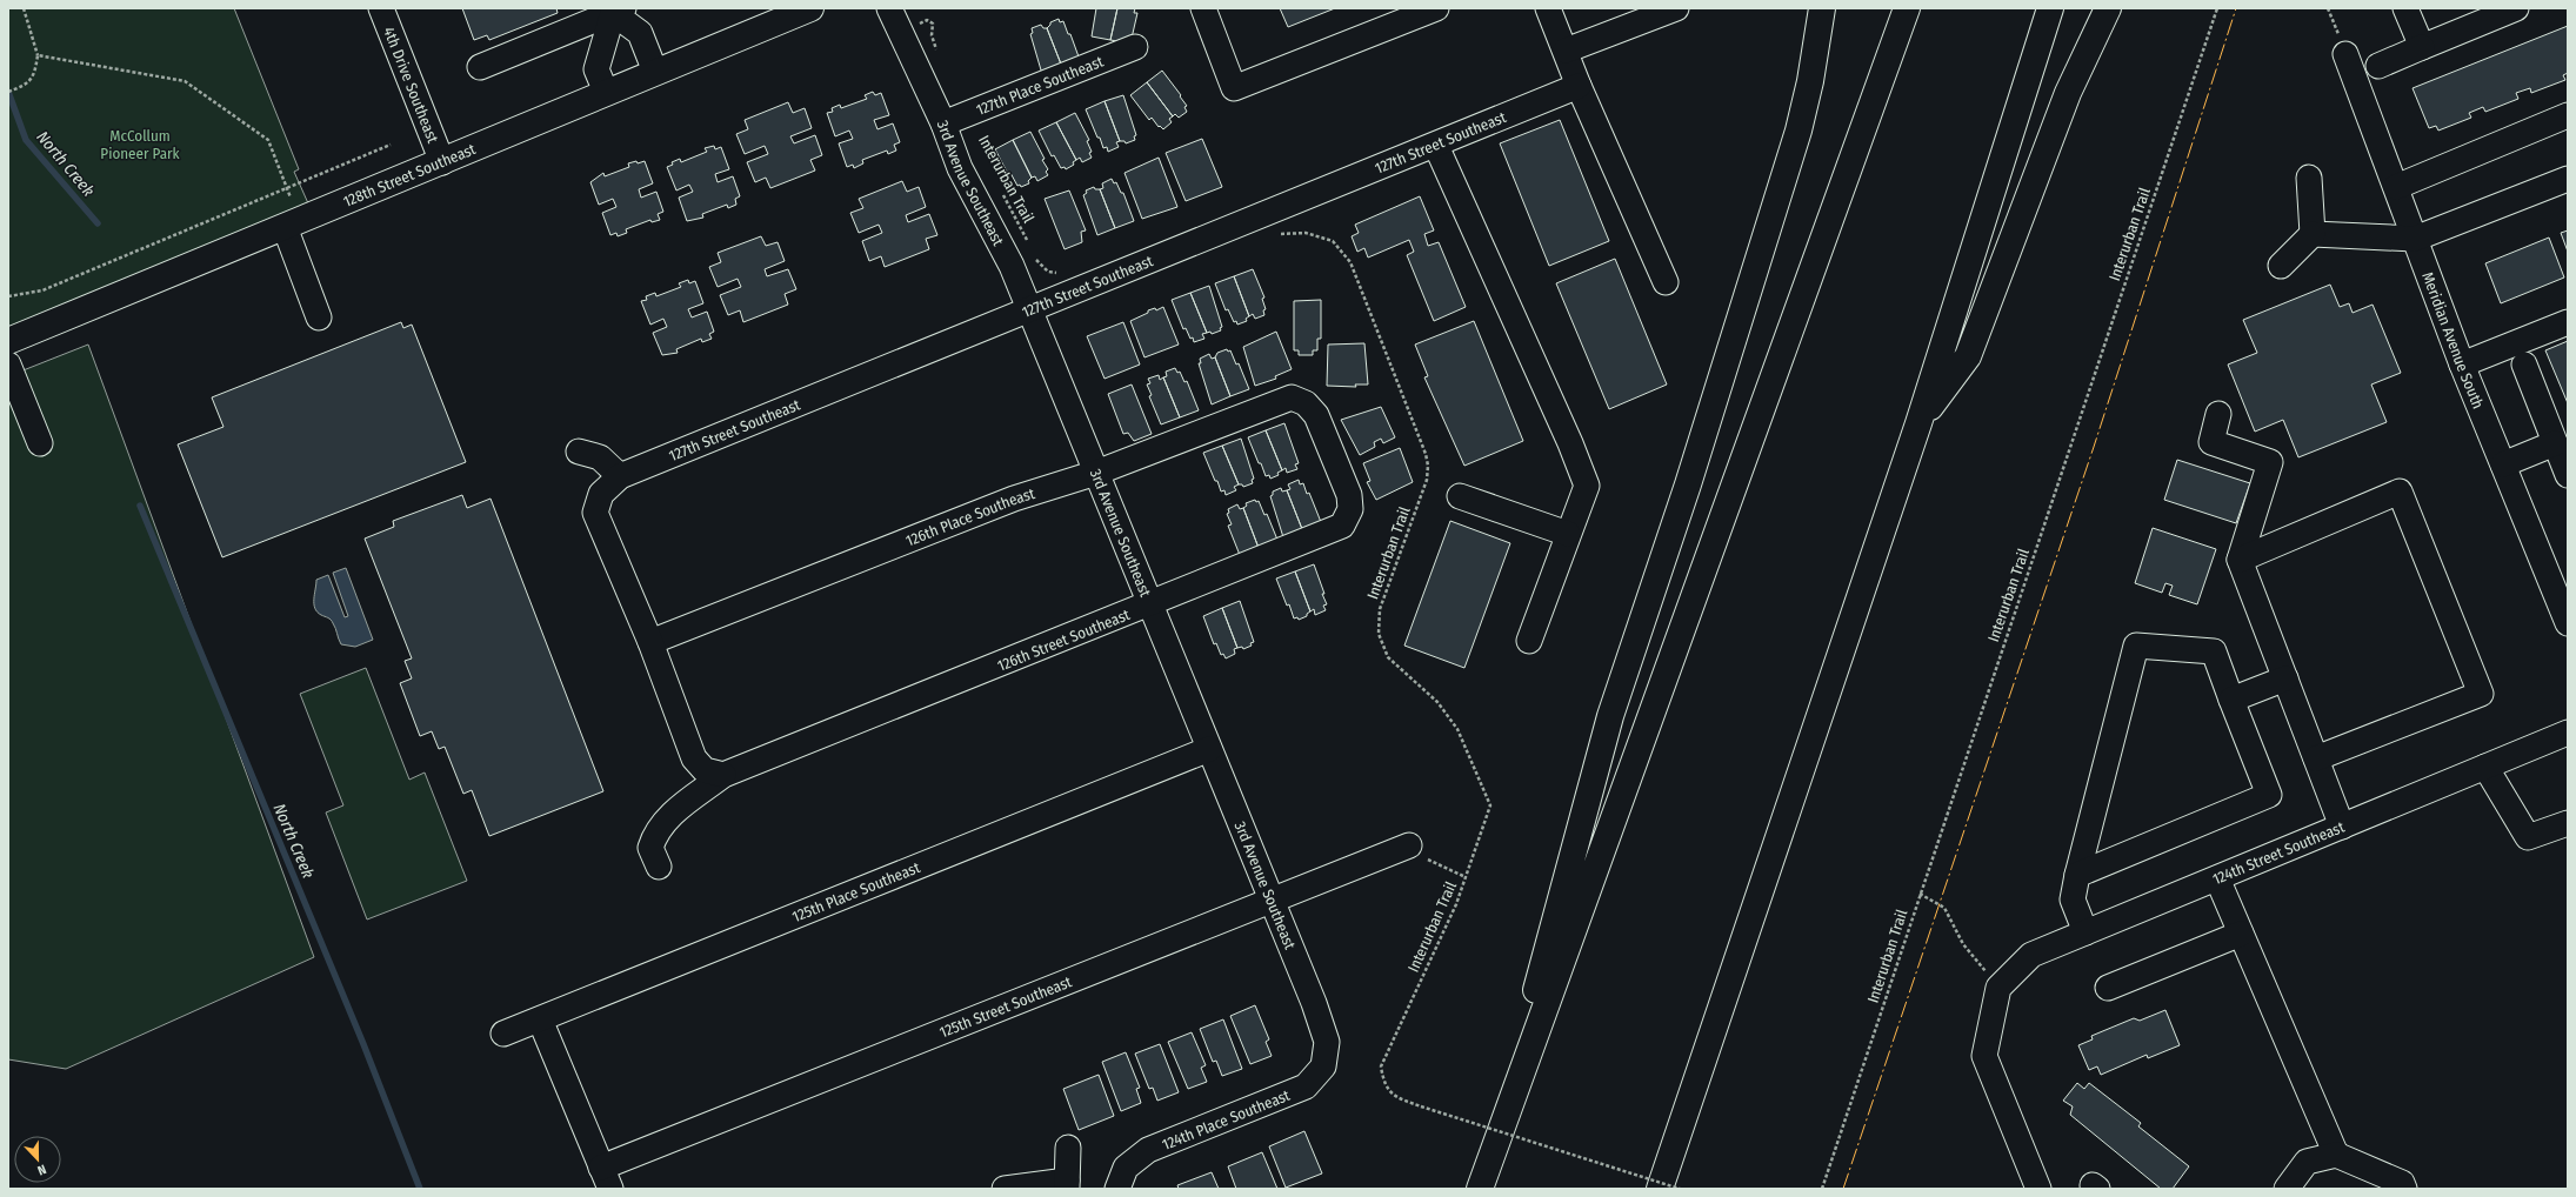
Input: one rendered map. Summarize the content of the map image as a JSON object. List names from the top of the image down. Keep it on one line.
{"streets":{"main road":["128th Street Southeast"],"street":["4th Drive Southeast","127th Place Southeast","127th Street Southeast","3rd Avenue Southeast","Meridian Avenue South","126th Place Southeast","126th Street Southeast","124th Street Southeast","125th Place Southeast","125th Street Southeast","124th Place Southeast"],"path":["Interurban Trail"]},"crossings":[["4th Drive Southeast","128th Street Southeast"],["127th Place Southeast","3rd Avenue Southeast"],["127th Street Southeast","3rd Avenue Southeast"],["127th Street Southeast","126th Place Southeast"],["3rd Avenue Southeast","126th Place Southeast"],["3rd Avenue Southeast","126th Street Southeast"],["3rd Avenue Southeast","125th Place Southeast"],["3rd Avenue Southeast","125th Street Southeast"],["3rd Avenue Southeast","124th Place Southeast"],["126th Place Southeast","126th Street Southeast"]],"water":["North Creek"],"parks":["McCollum Pioneer Park"],"north":"bottom"}
